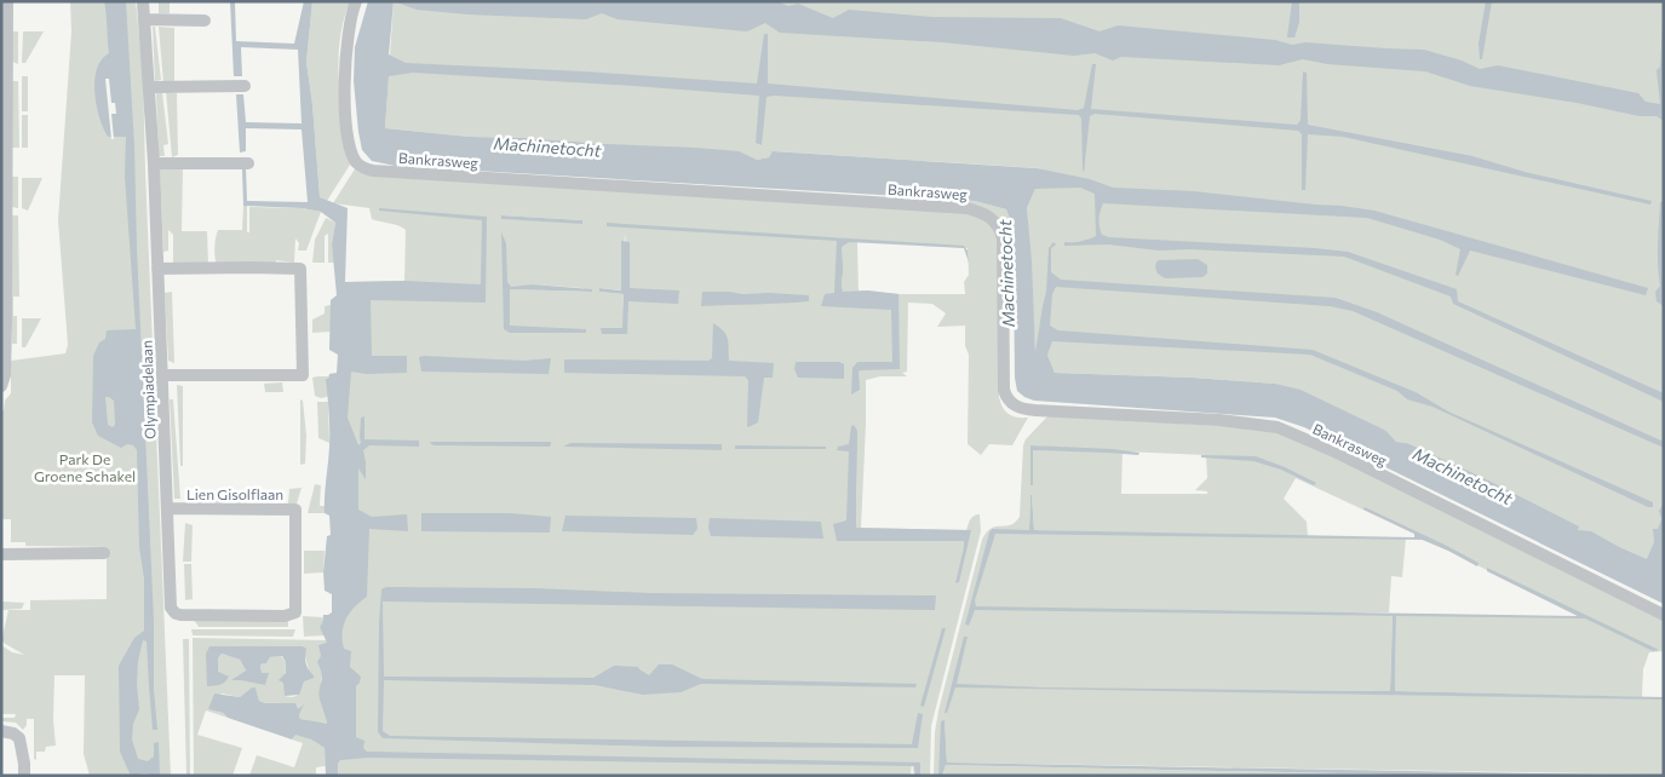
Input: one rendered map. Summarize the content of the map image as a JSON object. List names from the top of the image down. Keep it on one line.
{"streets":{"street":["Bankrasweg","Olympiadelaan","Lien Gisolflaan"]},"crossings":[["Olympiadelaan","Lien Gisolflaan"]],"water":["Machinetocht"],"parks":["Park De Groene Schakel"]}
